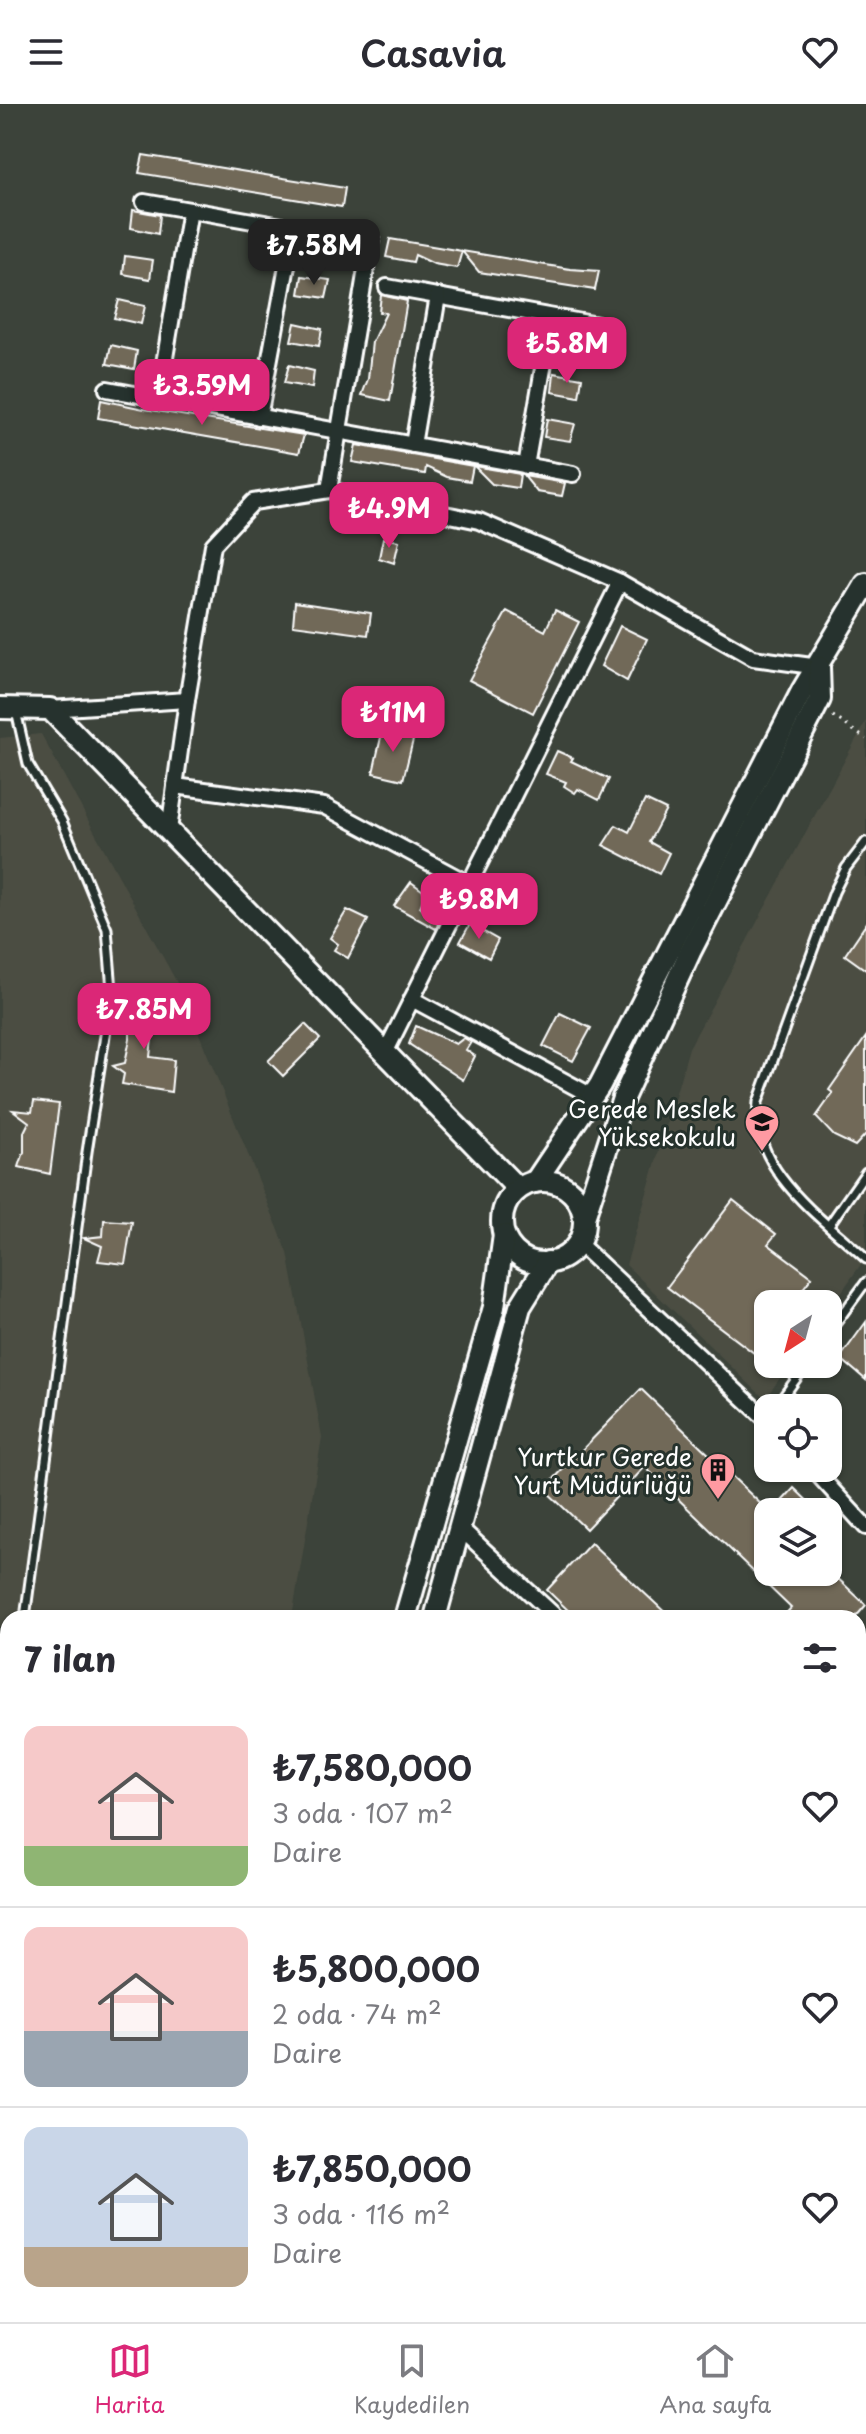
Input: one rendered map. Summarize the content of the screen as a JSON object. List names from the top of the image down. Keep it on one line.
{"places":{"school or university":["Gerede Meslek Yüksekokulu"],"building":["Yurtkur Gerede Yurt Müdürlüğü"]},"north":"bottom left","page":{"header":"Casavia","price":["₺7.58M","₺5.8M","₺3.59M","₺4.9M","₺11M","₺9.8M","₺7.85M"],"heading":"7 ilan","list":[{"name":"₺7,580,000","note":"3 oda · 107 m² · Daire"},{"name":"₺5,800,000","note":"2 oda · 74 m² · Daire"},{"name":"₺7,850,000","note":"3 oda · 116 m² · Daire"}],"tabs":["Harita","Kaydedilen","Ana sayfa"]}}
